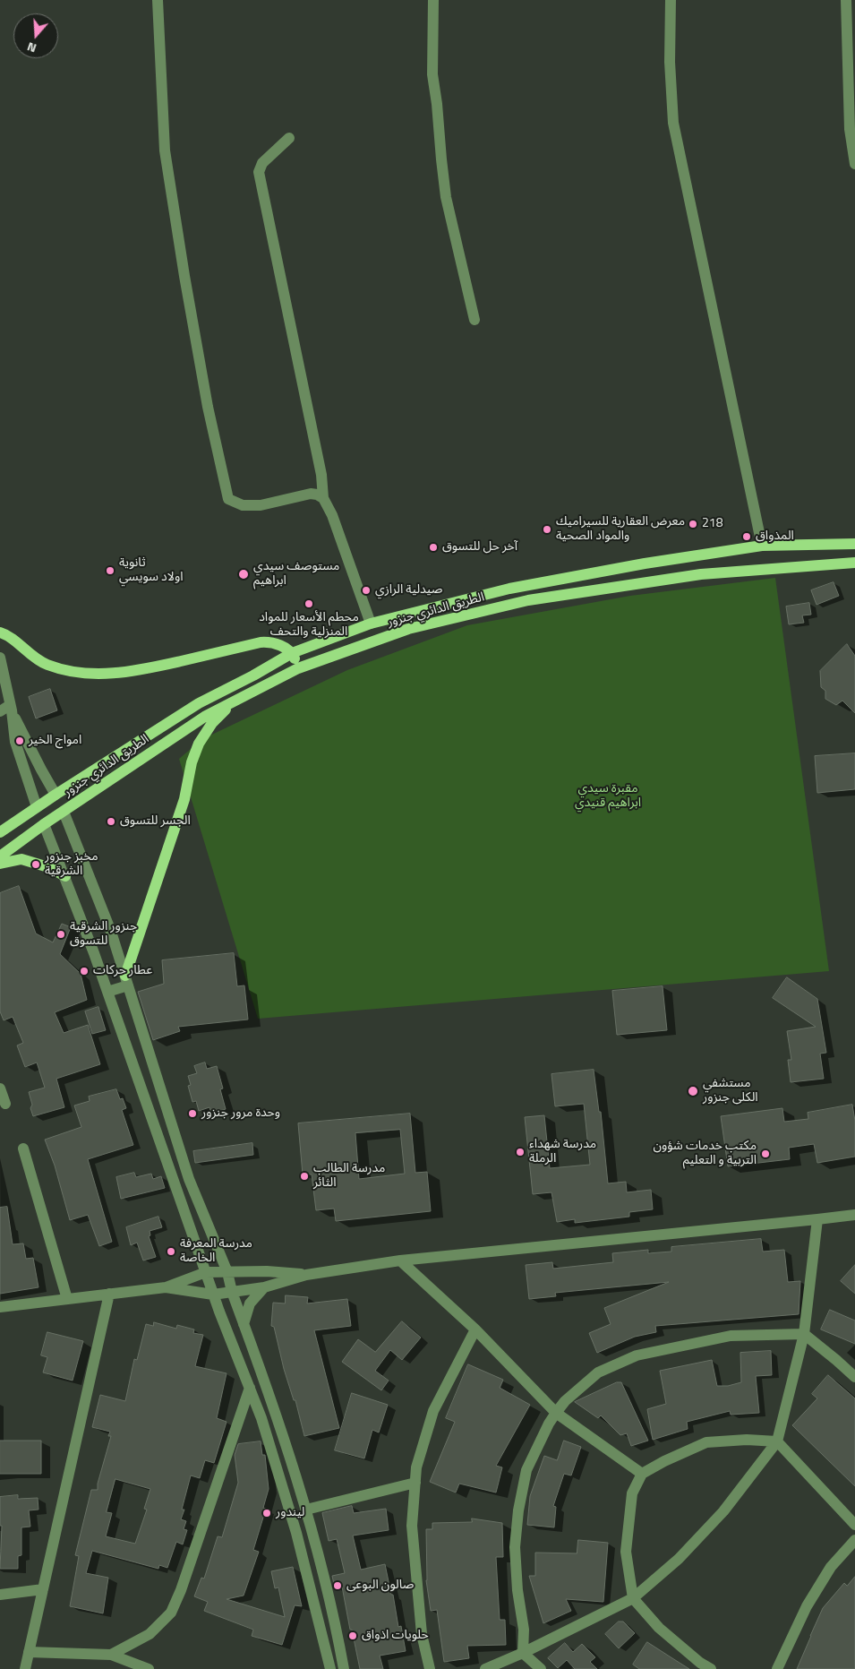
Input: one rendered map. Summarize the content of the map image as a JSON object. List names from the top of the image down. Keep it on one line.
{"streets":{"main road":["الطريق الدائري جنزور"]},"parks":["مقبرة سيدي ابراهيم قنيدي"],"places":["218","معرض العقارية للسيراميك والمواد الصحية","المذواق","آخر حل للتسوق","ثانوية اولاد سويسي","مستوصف سيدي ابراهيم","صيدلية الرازي","محطم الأسعار للمواد المنزلية والتحف","امواج الخير","الجسر للتسوق","مخبز جنزور الشرقية","جنزور الشرقية للتسوق","عطار حركات","مستشفي الكلى جنزور","وحدة مرور جنزور","مدرسة شهداء الرملة","مكتب خدمات شؤون التربية و التعليم","مدرسة الطالب الثائر","مدرسة المعرفة الخاصة","ليندور","صالون البوعى","حلويات اذواق"],"north":"bottom"}
